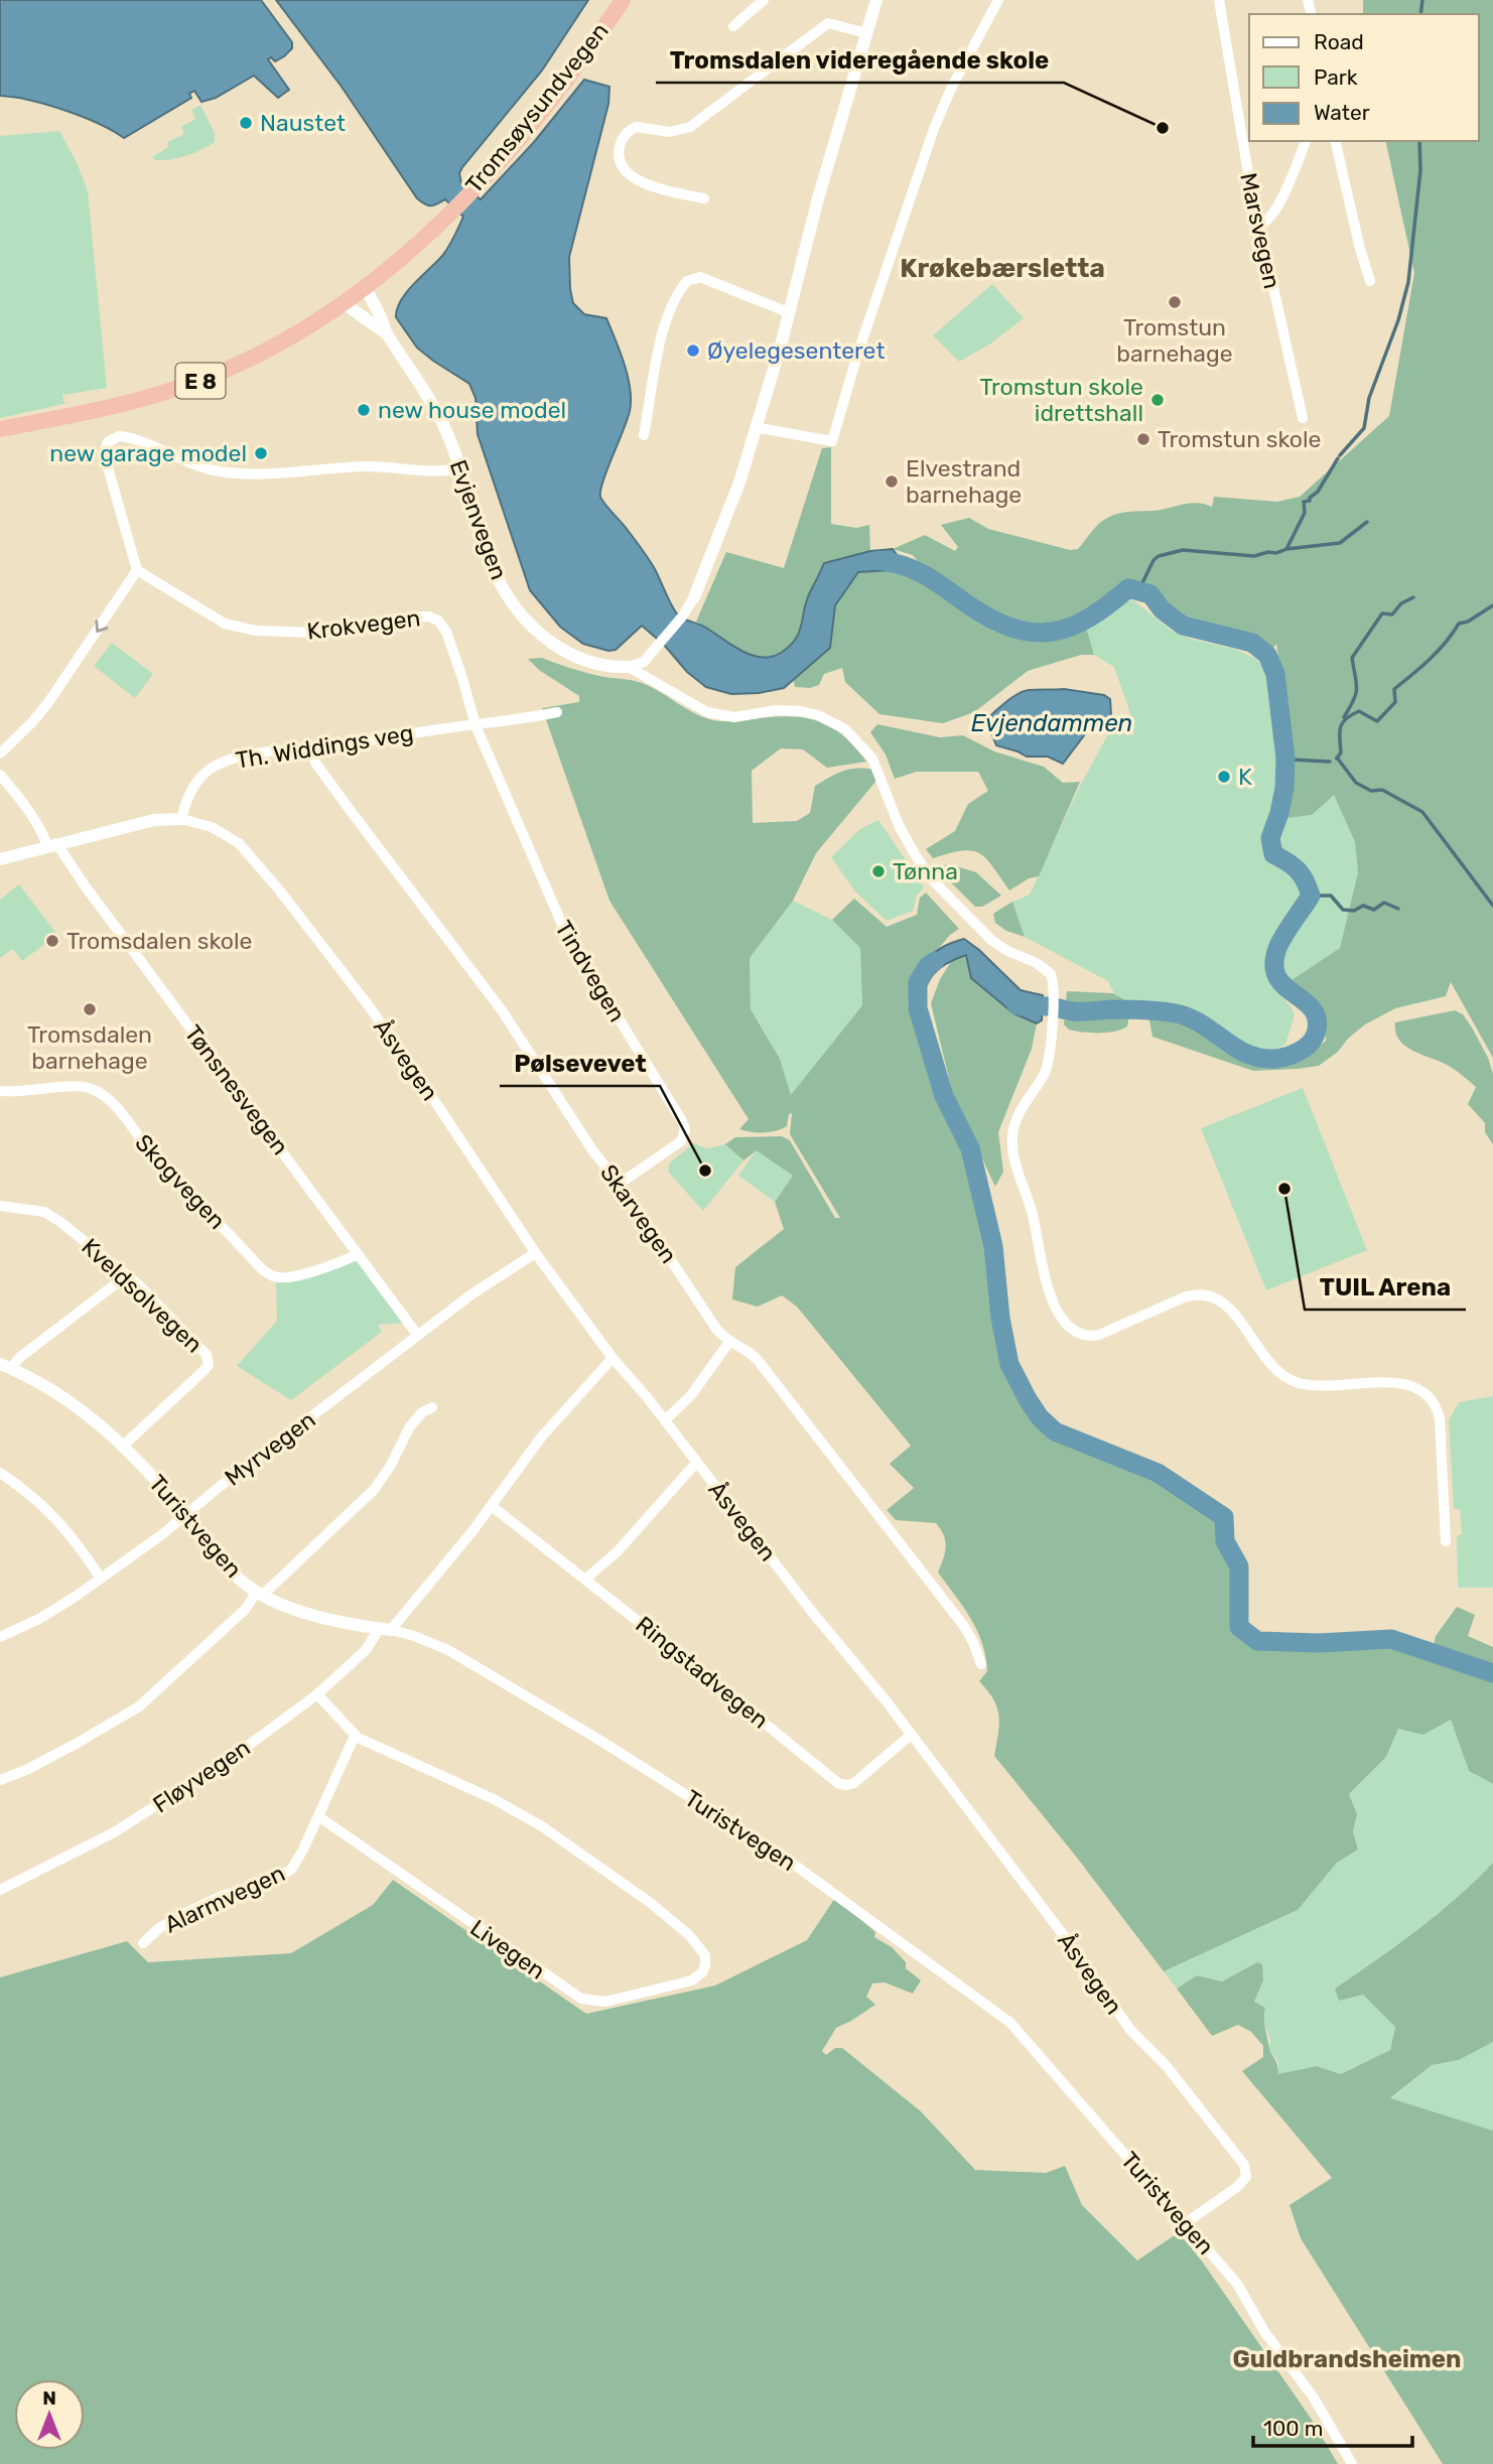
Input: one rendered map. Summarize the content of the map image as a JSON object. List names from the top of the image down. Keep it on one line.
{"streets":{"highway":["Tromsøysundvegen","E 8"],"street":["Marsvegen","Evjenvegen","Krokvegen","Th. Widdings veg","Tindvegen","Åsvegen","Tønsnesvegen","Skogvegen","Skarvegen","Kveldsolvegen","Myrvegen","Turistvegen","Ringstadvegen","Fløyvegen","Alarmvegen","Livegen"]},"crossings":[["Tromsøysundvegen","Evjenvegen"],["Krokvegen","Th. Widdings veg"],["Krokvegen","Tindvegen"],["Th. Widdings veg","Tindvegen"],["Th. Widdings veg","Åsvegen"],["Th. Widdings veg","Skarvegen"],["Tindvegen","Skarvegen"],["Åsvegen","Myrvegen"],["Åsvegen","Turistvegen"],["Åsvegen","Ringstadvegen"],["Åsvegen","Fløyvegen"],["Tønsnesvegen","Skogvegen"],["Tønsnesvegen","Myrvegen"],["Kveldsolvegen","Turistvegen"],["Myrvegen","Turistvegen"],["Turistvegen","Fløyvegen"],["Ringstadvegen","Fløyvegen"],["Alarmvegen","Livegen"]],"districts":["Krøkebærsletta","Guldbrandsheimen"],"water":["Evjendammen"],"places":["Naustet","Tromsdalen videregående skole","Tromstun barnehage","Øyelegesenteret","Tromstun skole idrettshall","new house model","Tromstun skole","new garage model","Elvestrand barnehage","K","Tønna","Tromsdalen skole","Tromsdalen barnehage","Pølsevevet","TUIL Arena"],"legend":["Road","Park","Water"],"scale_bar":"100 m","north":"top"}
